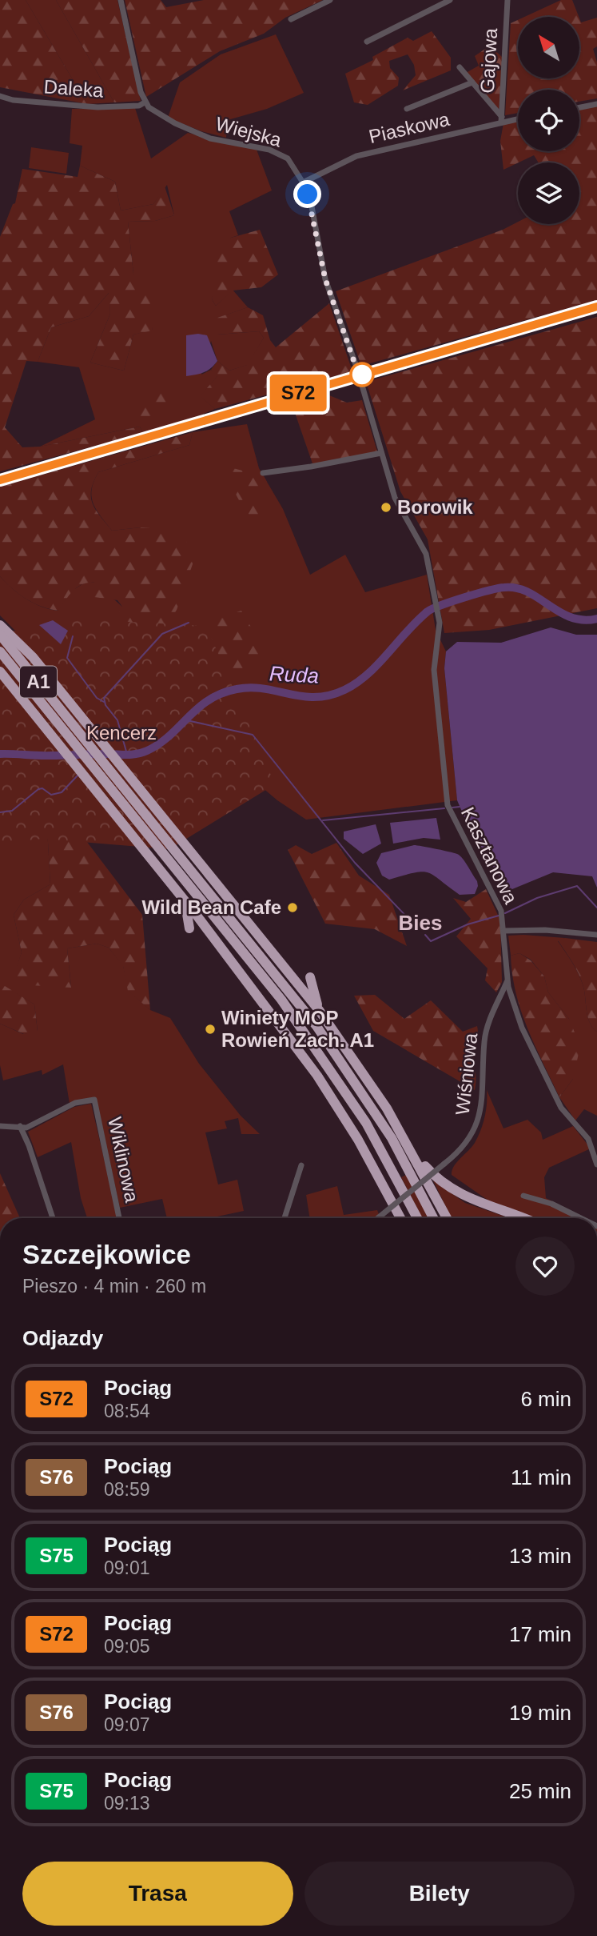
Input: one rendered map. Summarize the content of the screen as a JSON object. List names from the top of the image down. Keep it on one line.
{"streets":{"highway":["A1"],"street":["Gajowa","Daleka","Piaskowa","Wiejska","Kasztanowa","Wiśniowa","Wiklinowa"]},"crossings":[["Gajowa","Piaskowa"],["Daleka","Wiejska"],["Piaskowa","Wiejska"],["Wiejska","Kasztanowa"],["Kasztanowa","Wiśniowa"]],"districts":["Bies"],"water":["Ruda"],"parks":["Kencerz"],"places":["Borowik","Wild Bean Cafe","Winiety MOP Rowień Zach. A1"],"north":"top left","page":{"on_map":"S72","heading":[["Szczejkowice","Pieszo · 4 min · 260 m"],"Odjazdy"],"list":[{"mark":"S72","name":"Pociąg","note":"08:54","value":"6 min"},{"mark":"S76","name":"Pociąg","note":"08:59","value":"11 min"},{"mark":"S75","name":"Pociąg","note":"09:01","value":"13 min"},{"mark":"S72","name":"Pociąg","note":"09:05","value":"17 min"},{"mark":"S76","name":"Pociąg","note":"09:07","value":"19 min"},{"mark":"S75","name":"Pociąg","note":"09:13","value":"25 min"}],"buttons":["Trasa","Bilety"]}}
